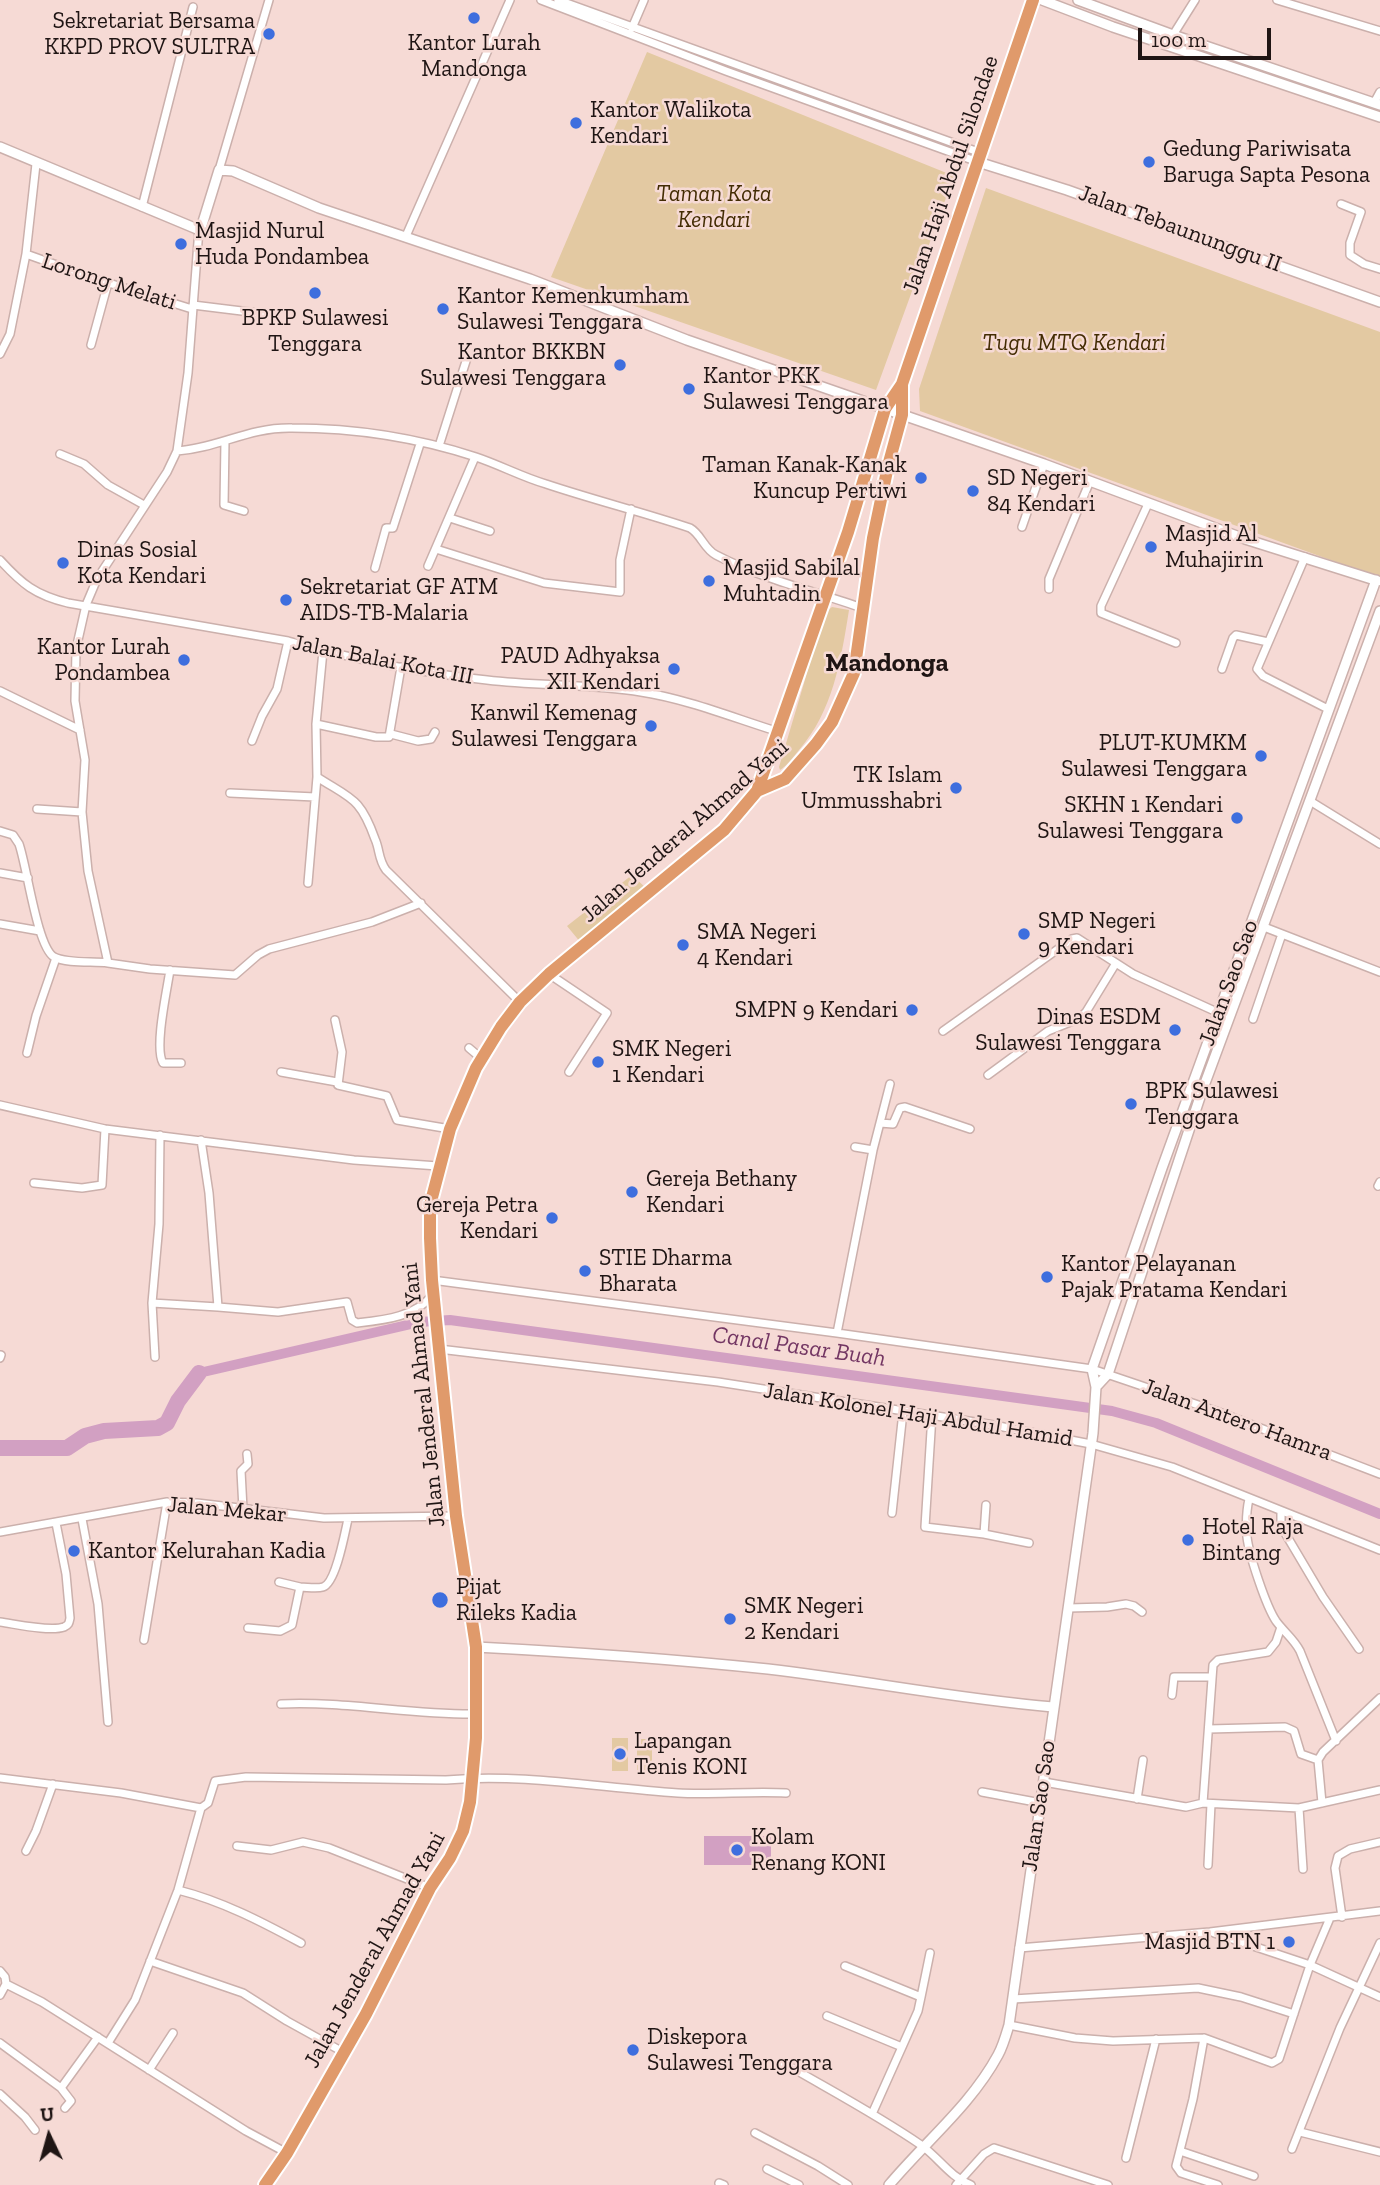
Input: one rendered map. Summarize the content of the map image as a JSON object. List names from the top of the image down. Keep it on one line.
{"streets":{"highway":["Jalan Haji Abdul Silondae","Jalan Jenderal Ahmad Yani"],"street":["Jalan Tebaununggu II","Lorong Melati","Jalan Balai Kota III","Jalan Sao Sao","Jalan Kolonel Haji Abdul Hamid","Jalan Antero Hamra","Jalan Mekar"]},"crossings":[["Jalan Haji Abdul Silondae","Jalan Tebaununggu II"],["Jalan Haji Abdul Silondae","Jalan Jenderal Ahmad Yani"],["Jalan Jenderal Ahmad Yani","Jalan Kolonel Haji Abdul Hamid"],["Jalan Jenderal Ahmad Yani","Jalan Antero Hamra"],["Jalan Jenderal Ahmad Yani","Jalan Mekar"],["Jalan Sao Sao","Jalan Kolonel Haji Abdul Hamid"],["Jalan Sao Sao","Jalan Antero Hamra"]],"districts":["Mandonga"],"water":["Canal Pasar Buah"],"parks":["Taman Kota Kendari","Tugu MTQ Kendari"],"places":["Kantor Lurah Mandonga","Sekretariat Bersama KKPD PROV SULTRA","Kantor Walikota Kendari","Gedung Pariwisata Baruga Sapta Pesona","Masjid Nurul Huda Pondambea","BPKP Sulawesi Tenggara","Kantor Kemenkumham Sulawesi Tenggara","Kantor BKKBN Sulawesi Tenggara","Kantor PKK Sulawesi Tenggara","Taman Kanak-Kanak Kuncup Pertiwi","SD Negeri 84 Kendari","Masjid Al Muhajirin","Dinas Sosial Kota Kendari","Masjid Sabilal Muhtadin","Sekretariat GF ATM AIDS-TB-Malaria","Kantor Lurah Pondambea","PAUD Adhyaksa XII Kendari","Kanwil Kemenag Sulawesi Tenggara","PLUT-KUMKM Sulawesi Tenggara","TK Islam Ummusshabri","SKHN 1 Kendari Sulawesi Tenggara","SMP Negeri 9 Kendari","SMA Negeri 4 Kendari","SMPN 9 Kendari","Dinas ESDM Sulawesi Tenggara","SMK Negeri 1 Kendari","BPK Sulawesi Tenggara","Gereja Bethany Kendari","Gereja Petra Kendari","STIE Dharma Bharata","Kantor Pelayanan Pajak Pratama Kendari","Hotel Raja Bintang","Kantor Kelurahan Kadia","Pijat Rileks Kadia","SMK Negeri 2 Kendari","Lapangan Tenis KONI","Kolam Renang KONI","Masjid BTN 1","Diskepora Sulawesi Tenggara"],"scale_bar":"100 m","north":"top"}
